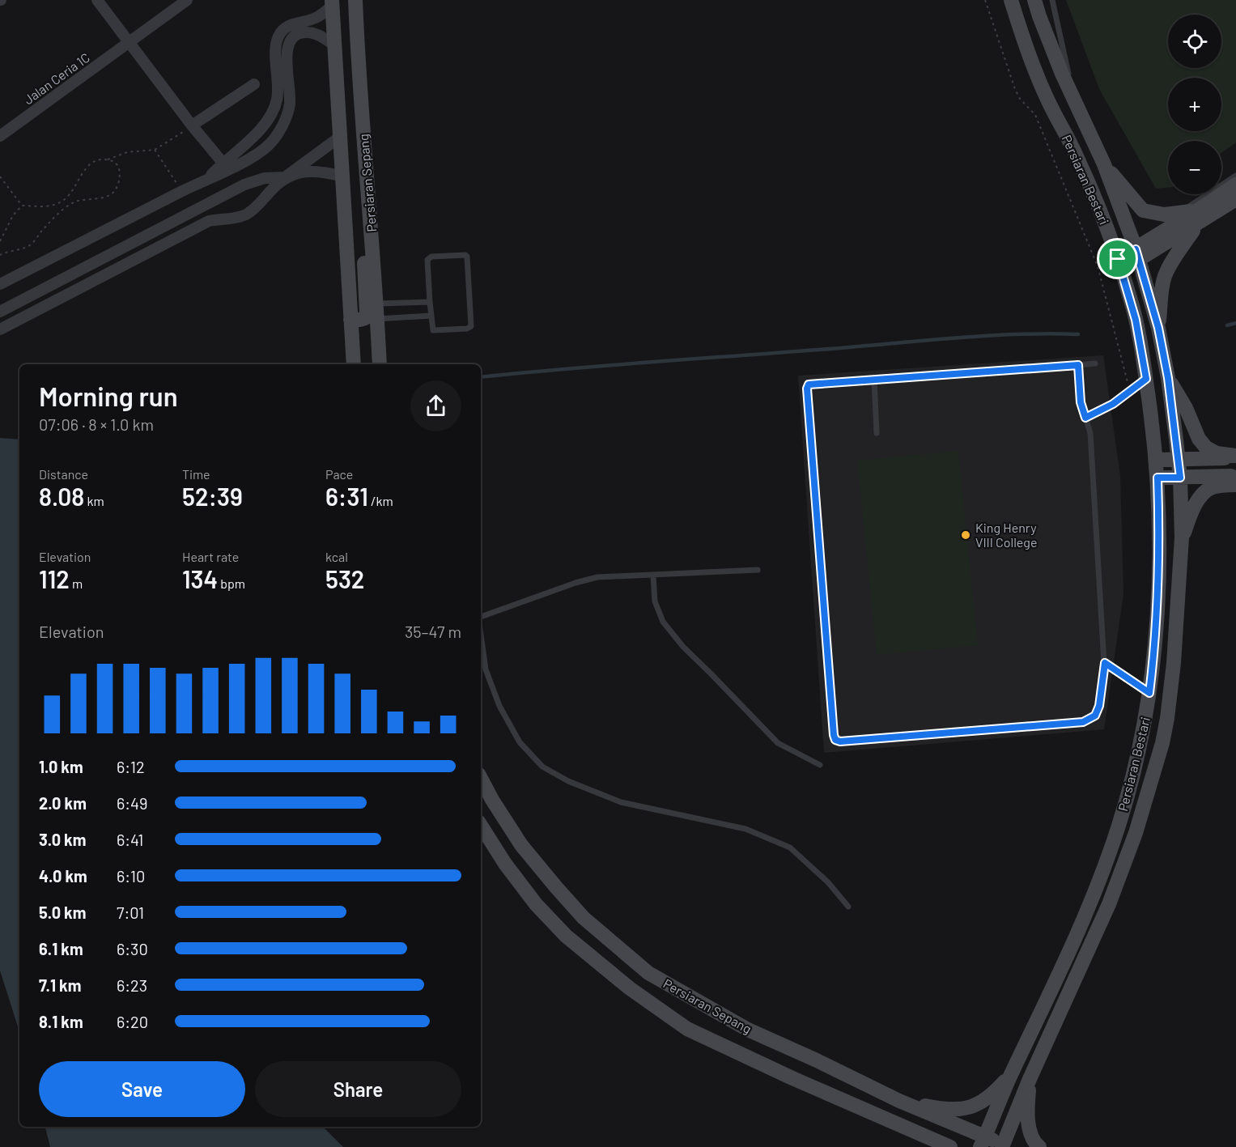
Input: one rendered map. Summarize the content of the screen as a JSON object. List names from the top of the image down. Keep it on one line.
{"streets":{"main road":["Persiaran Bestari","Persiaran Sepang"],"street":["Jalan Ceria 1C"]},"crossings":[["Persiaran Bestari","Persiaran Sepang"]],"places":["King Henry VIII College"],"page":{"map_buttons":["+","−"],"heading":["Morning run","07:06 · 8 × 1.0 km"],"stats":[["Distance","8.08 km"],["Time","52:39"],["Pace","6:31 /km"],["Elevation","112 m"],["Heart rate","134 bpm"],["kcal","532"]],"chart":["Elevation","35–47 m"],"list":[{"name":"1.0 km","note":"6:12"},{"name":"2.0 km","note":"6:49"},{"name":"3.0 km","note":"6:41"},{"name":"4.0 km","note":"6:10"},{"name":"5.0 km","note":"7:01"},{"name":"6.1 km","note":"6:30"},{"name":"7.1 km","note":"6:23"},{"name":"8.1 km","note":"6:20"}],"buttons":["Save","Share"]}}
